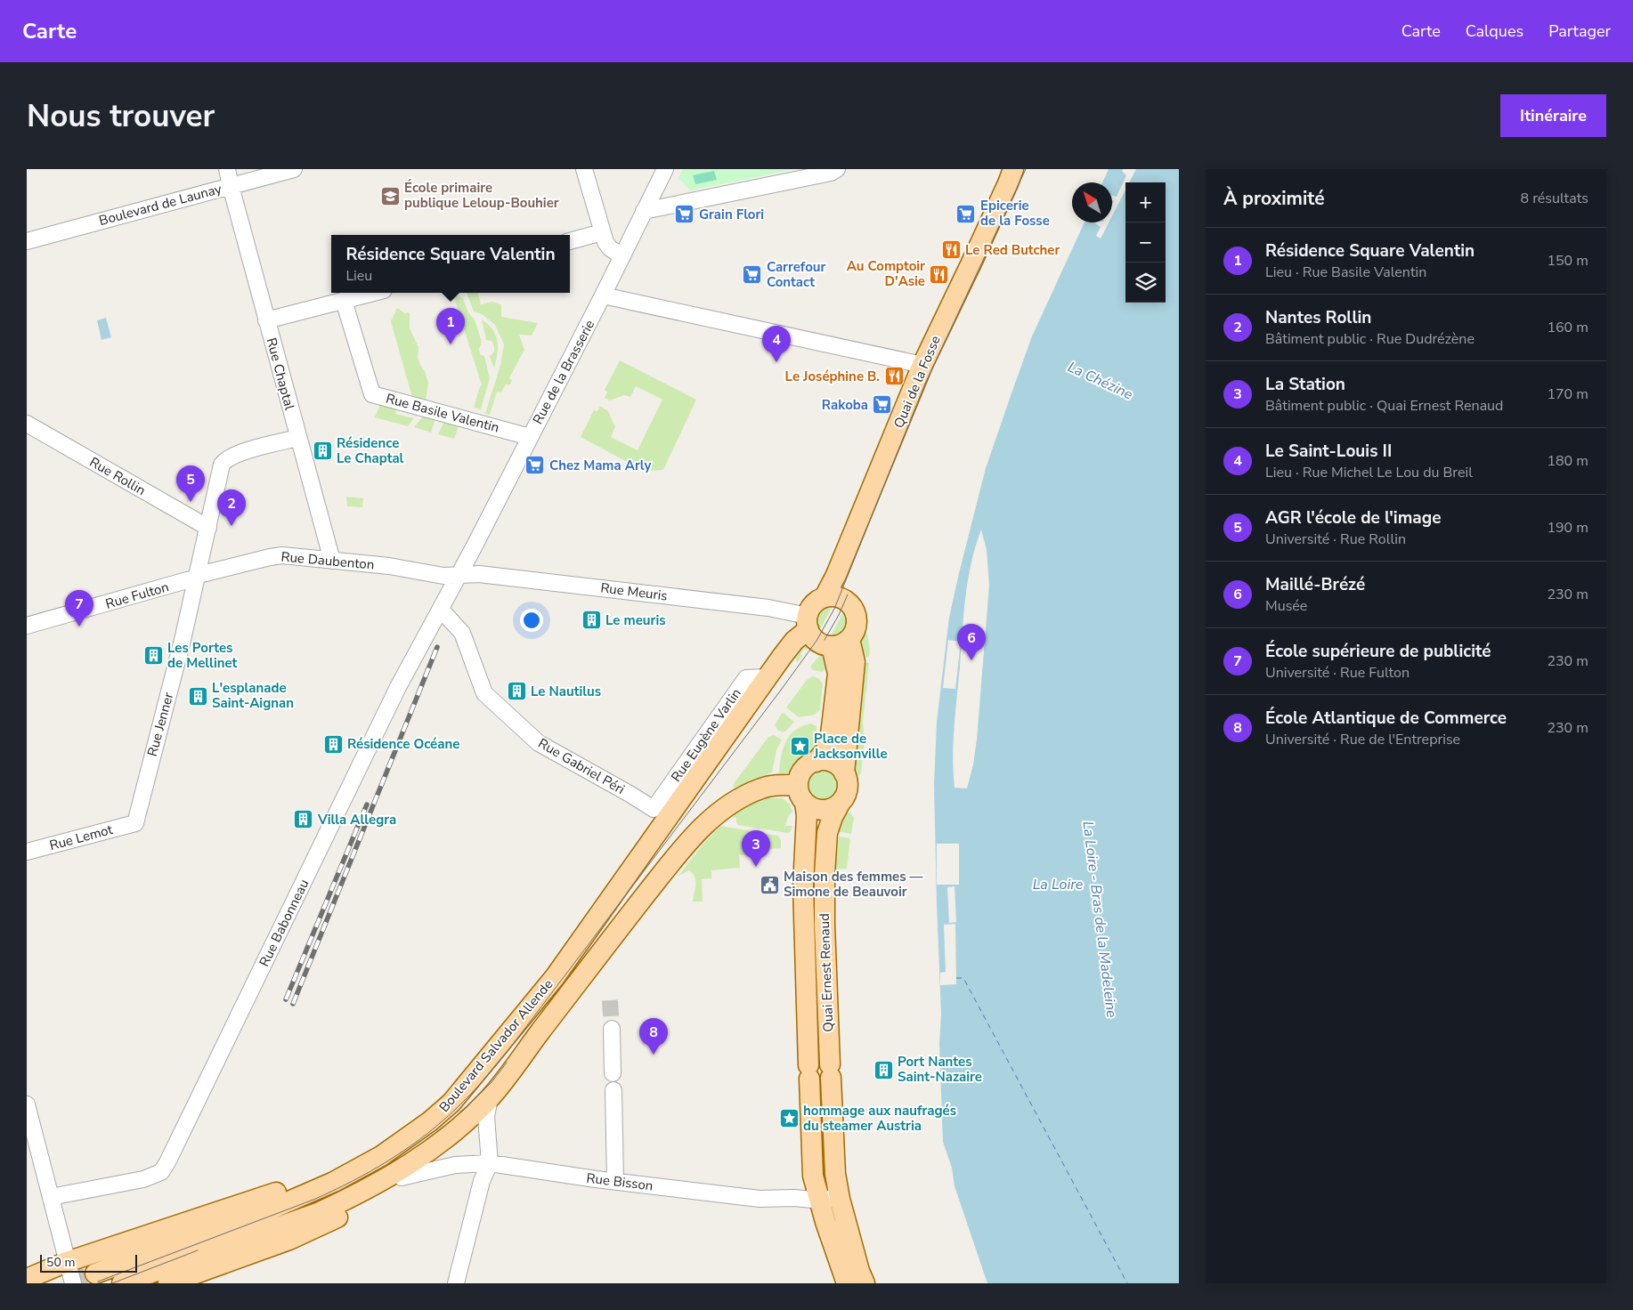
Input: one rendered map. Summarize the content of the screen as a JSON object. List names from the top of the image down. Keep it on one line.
{"streets":{"main road":["Quai de la Fosse","Quai Ernest Renaud","Boulevard Salvador Allende"],"street":["Boulevard de Launay","Rue de la Brasserie","Rue Chaptal","Rue Basile Valentin","Rue Rollin","Rue Daubenton","Rue Meuris","Rue Fulton","Rue Jenner","Rue Eugène Varlin","Rue Gabriel Péri","Rue Lemot","Rue Babonneau","Rue Bisson"]},"crossings":[["Boulevard de Launay","Rue Chaptal"],["Rue de la Brasserie","Rue Basile Valentin"],["Rue de la Brasserie","Rue Daubenton"],["Rue de la Brasserie","Rue Meuris"],["Rue de la Brasserie","Rue Babonneau"],["Rue Chaptal","Rue Daubenton"],["Rue Chaptal","Rue Jenner"],["Quai de la Fosse","Rue Meuris"],["Rue Rollin","Rue Jenner"],["Rue Daubenton","Rue Meuris"],["Rue Daubenton","Rue Fulton"],["Rue Daubenton","Rue Jenner"],["Rue Daubenton","Rue Babonneau"],["Rue Meuris","Rue Babonneau"],["Rue Fulton","Rue Jenner"],["Rue Jenner","Rue Lemot"],["Rue Eugène Varlin","Rue Gabriel Péri"],["Rue Eugène Varlin","Boulevard Salvador Allende"],["Rue Gabriel Péri","Rue Babonneau"],["Quai Ernest Renaud","Boulevard Salvador Allende"],["Quai Ernest Renaud","Rue Bisson"]],"water":["La Chézine","La Loire","La Loire - Bras de la Madeleine"],"places":{"school or university":["École primaire publique Leloup-Bouhier"],"supermarket":["Epicerie de la Fosse","Grain Flori","Carrefour Contact","Rakoba","Chez Mama Arly"],"restaurant":["Le Red Butcher","Au Comptoir D'Asie","Le Joséphine B."],"building":["Résidence Le Chaptal","Le meuris","Les Portes de Mellinet","Le Nautilus","L'esplanade Saint-Aignan","Résidence Océane","Villa Allegra","Port Nantes Saint-Nazaire"],"place":["Place de Jacksonville","hommage aux naufragés du steamer Austria"],"public building":["Maison des femmes — Simone de Beauvoir"]},"scale_bar":"50 m","north":"top left","page":{"header":"Carte","nav":["Carte","Calques","Partager"],"buttons":"Itinéraire","title":"Nous trouver","heading":["À proximité","8 résultats"],"map_buttons":["+","−"],"list":[{"mark":"1","name":"Résidence Square Valentin","note":"Lieu · Rue Basile Valentin","value":"150 m"},{"mark":"2","name":"Nantes Rollin","note":"Bâtiment public · Rue Dudrézène","value":"160 m"},{"mark":"3","name":"La Station","note":"Bâtiment public · Quai Ernest Renaud","value":"170 m"},{"mark":"4","name":"Le Saint-Louis II","note":"Lieu · Rue Michel Le Lou du Breil","value":"180 m"},{"mark":"5","name":"AGR l'école de l'image","note":"Université · Rue Rollin","value":"190 m"},{"mark":"6","name":"Maillé-Brézé","note":"Musée","value":"230 m"},{"mark":"7","name":"École supérieure de publicité","note":"Université · Rue Fulton","value":"230 m"},{"mark":"8","name":"École Atlantique de Commerce","note":"Université · Rue de l'Entreprise","value":"230 m"}],"popup":["Résidence Square Valentin","Lieu"],"pins":["1","4","5","2","7","6","3","8"],"scale":"50 m"}}
